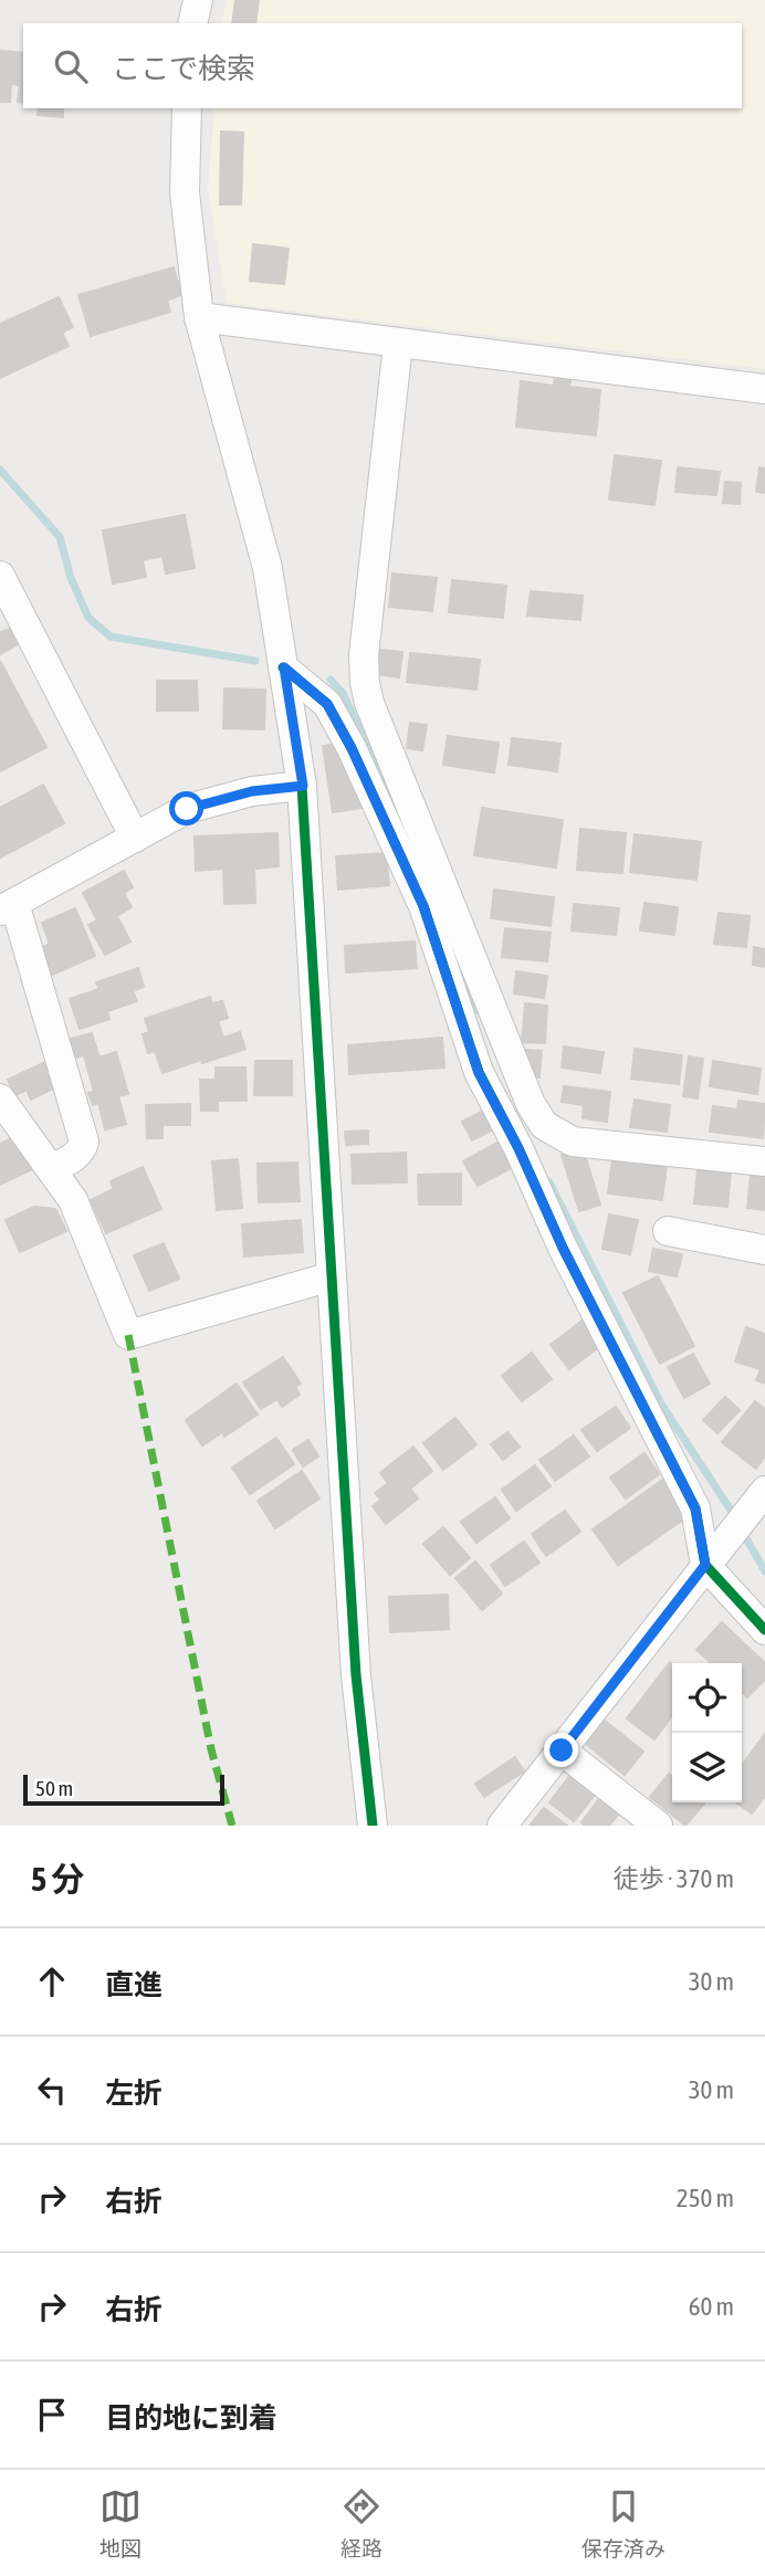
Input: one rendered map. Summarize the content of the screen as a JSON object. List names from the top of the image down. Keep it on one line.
{"scale_bar":"50 m","page":{"search":"ここで検索","scale":"50 m","heading":["5 分","徒歩 · 370 m"],"list":[["直進","30 m"],["左折","30 m"],["右折","250 m"],["右折","60 m"],"目的地に到着"],"nav":["地図","経路","保存済み"]}}
